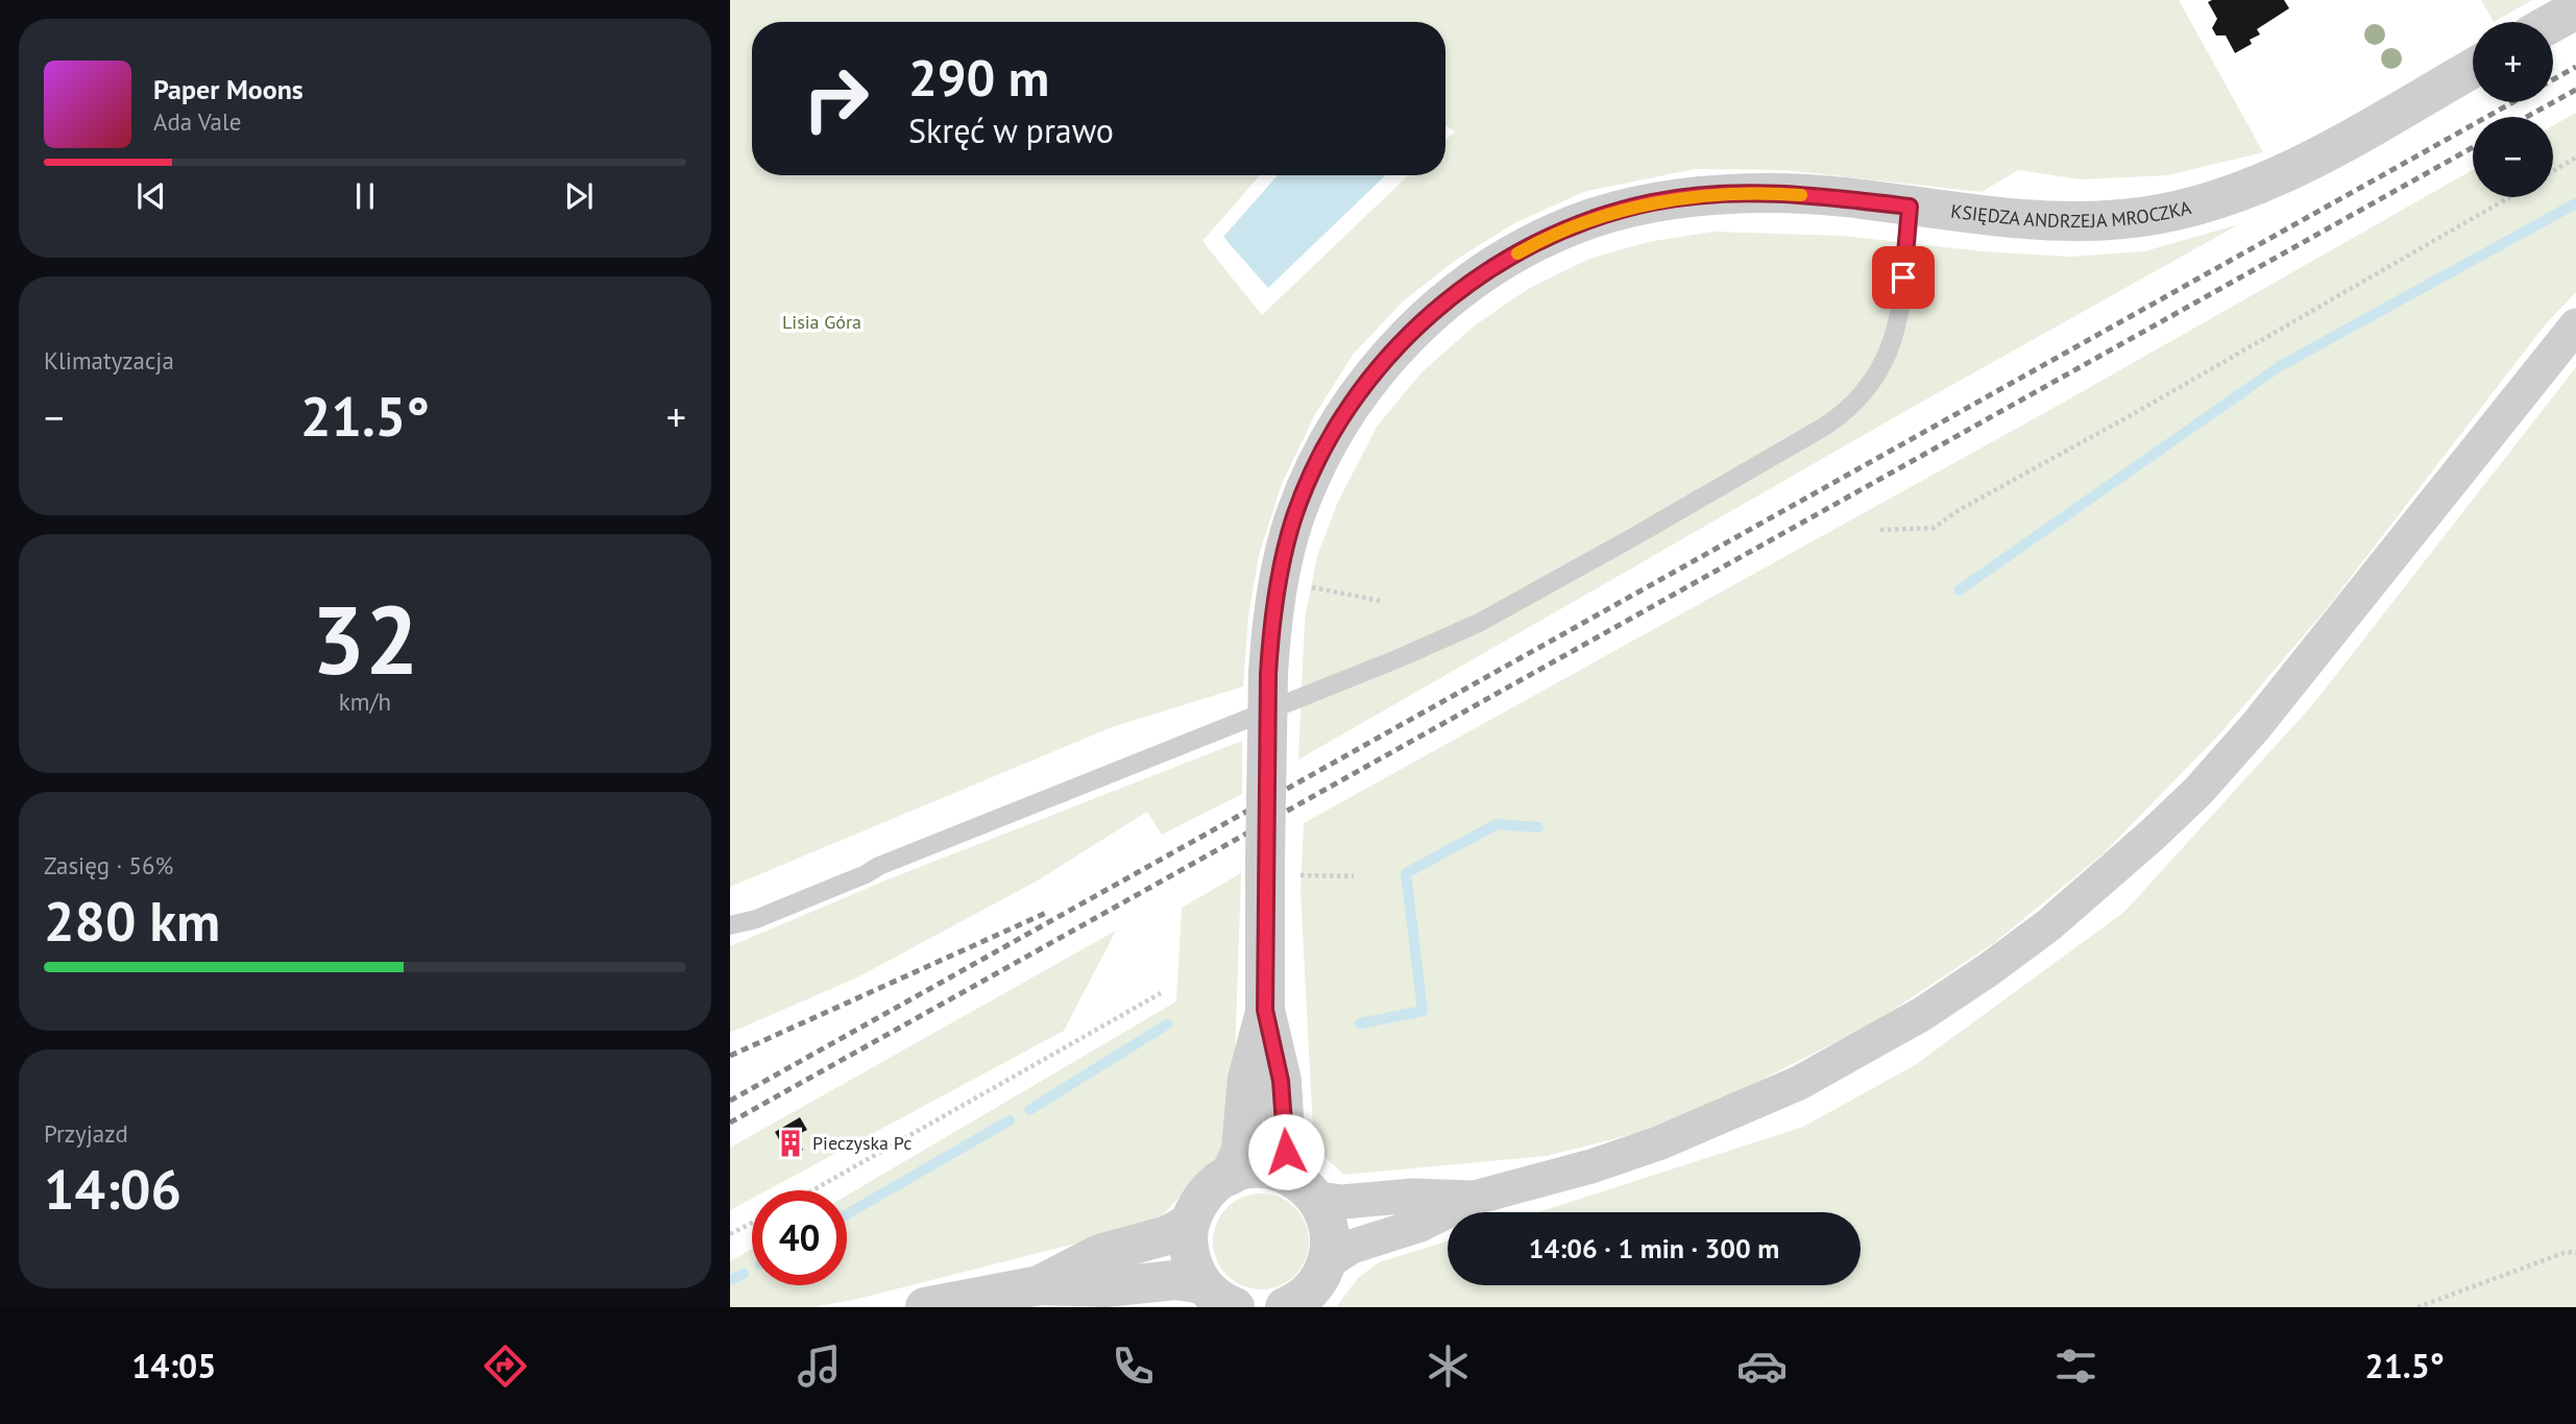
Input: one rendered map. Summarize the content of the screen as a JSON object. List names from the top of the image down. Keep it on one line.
{"streets":{"street":["KSIĘDZA ANDRZEJA MROCZKA"]},"parks":["Lisia Góra"],"places":{"building":["Pieczyska Pc"]},"page":{"map_buttons":["+","−"],"turn":["290 m","Skręć w prawo"],"song":["Paper Moons","Ada Vale"],"tile":["Klimatyzacja",["32","km/h"],["Zasięg · 56%","280 km"],["Przyjazd","14:06"]],"heat":["−","21.5°","+"],"limit":"40","trip":"14:06 · 1 min · 300 m","tabs":["14:05","21.5°"]}}
